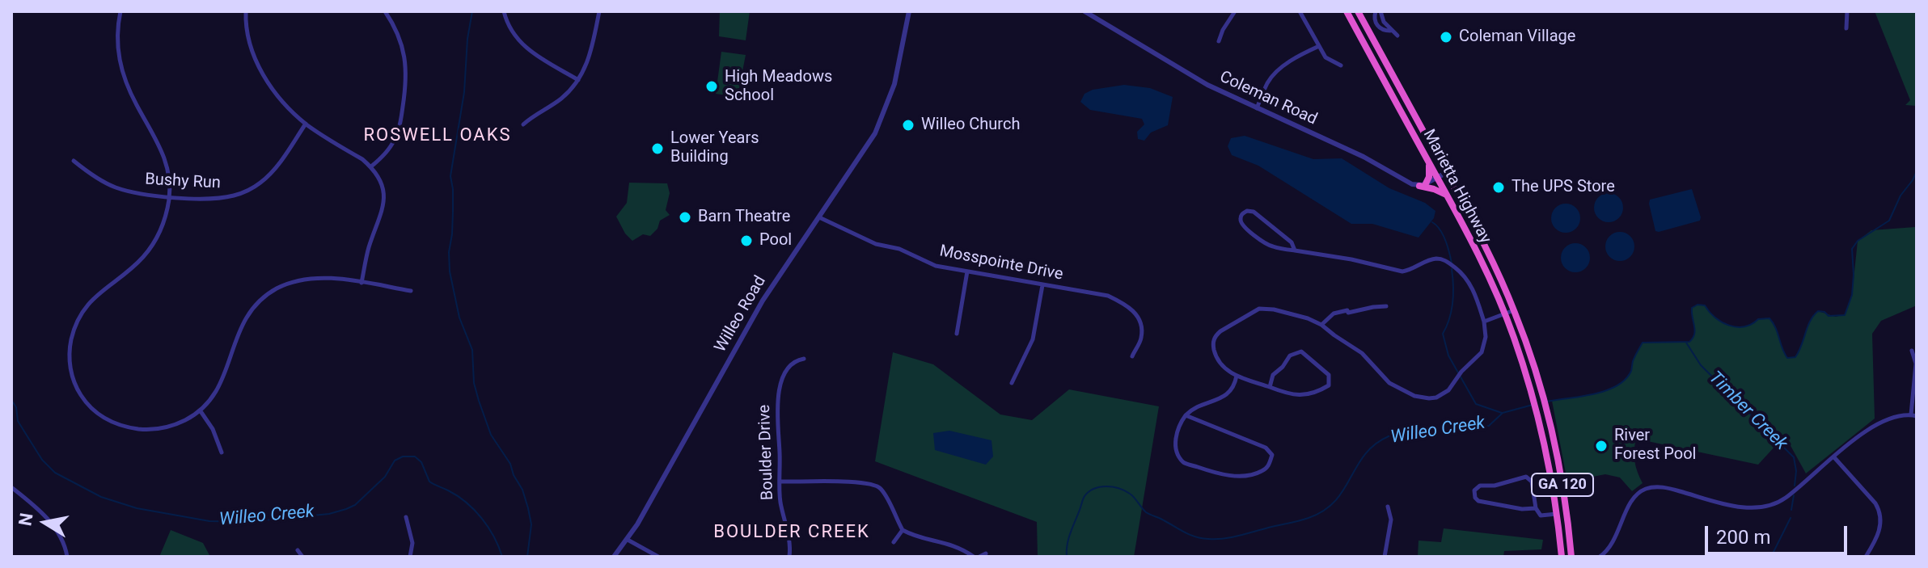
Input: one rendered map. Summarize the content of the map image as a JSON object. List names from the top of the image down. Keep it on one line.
{"streets":{"highway":["Marietta Highway","GA 120"],"street":["Coleman Road","Bushy Run","Mosspointe Drive","Willeo Road","Boulder Drive"]},"crossings":[["Marietta Highway","GA 120"],["Mosspointe Drive","Willeo Road"]],"districts":["ROSWELL OAKS","BOULDER CREEK"],"water":["Timber Creek","Willeo Creek"],"places":["Coleman Village","High Meadows School","Willeo Church","Lower Years Building","The UPS Store","Barn Theatre","Pool","River Forest Pool"],"scale_bar":"200 m","north":"left"}
